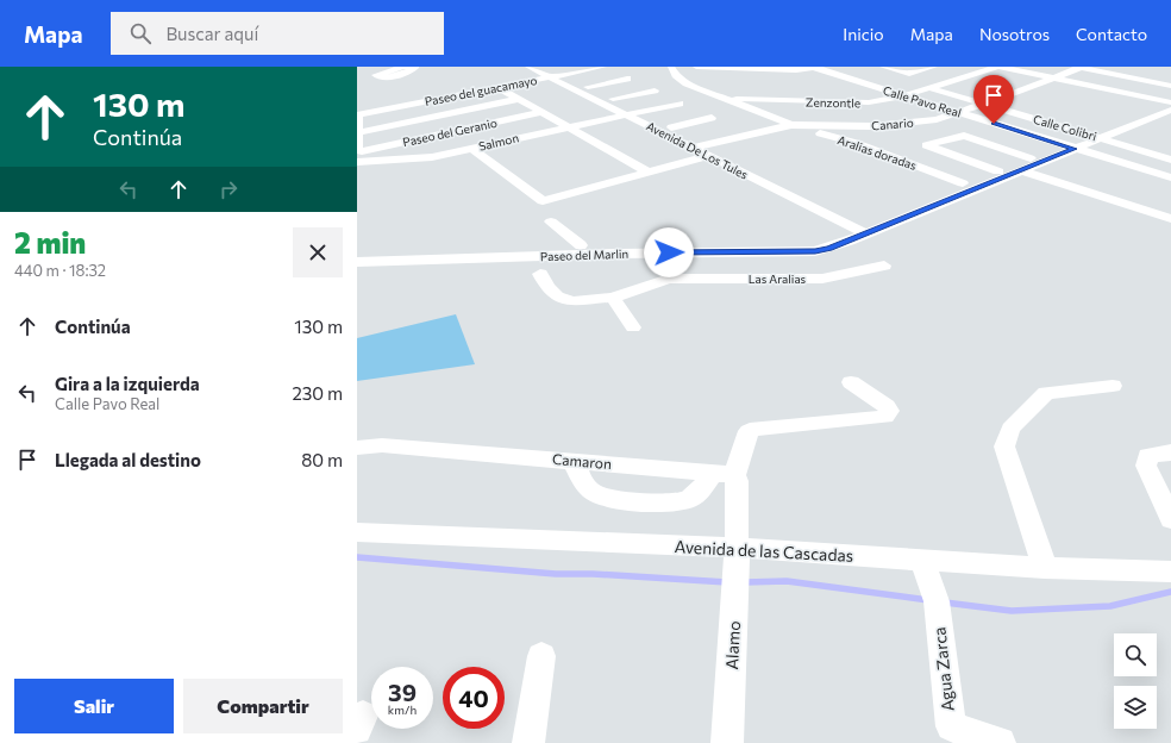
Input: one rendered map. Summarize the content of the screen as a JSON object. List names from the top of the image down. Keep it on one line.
{"streets":{"street":["Paseo del guacamayo","Calle Pavo Real","Zenzontle","Canario","Calle Colibri","Paseo del Geranio","Salmon","Avenida De Los Tules","Aralias doradas","Paseo del Marlin","Las Aralias","Camaron","Avenida de las Cascadas","Alamo","Agua Zarca"]},"crossings":[["Paseo del guacamayo","Avenida De Los Tules"],["Calle Pavo Real","Zenzontle"],["Calle Pavo Real","Canario"],["Zenzontle","Calle Colibri"],["Canario","Calle Colibri"],["Canario","Salmon"],["Canario","Avenida De Los Tules"],["Canario","Aralias doradas"],["Salmon","Avenida De Los Tules"],["Avenida De Los Tules","Paseo del Marlin"],["Avenida de las Cascadas","Alamo"],["Avenida de las Cascadas","Agua Zarca"]],"page":{"header":"Mapa","search":"Buscar aquí","nav":["Inicio","Mapa","Nosotros","Contacto"],"turn":["130 m","Continúa"],"heading":["2 min","440 m · 18:32"],"list":[{"name":"Continúa","value":"130 m"},{"name":"Gira a la izquierda","note":"Calle Pavo Real","value":"230 m"},{"name":"Llegada al destino","value":"80 m"}],"speed":"39 km/h","limit":"40","buttons":["Salir","Compartir"]}}
